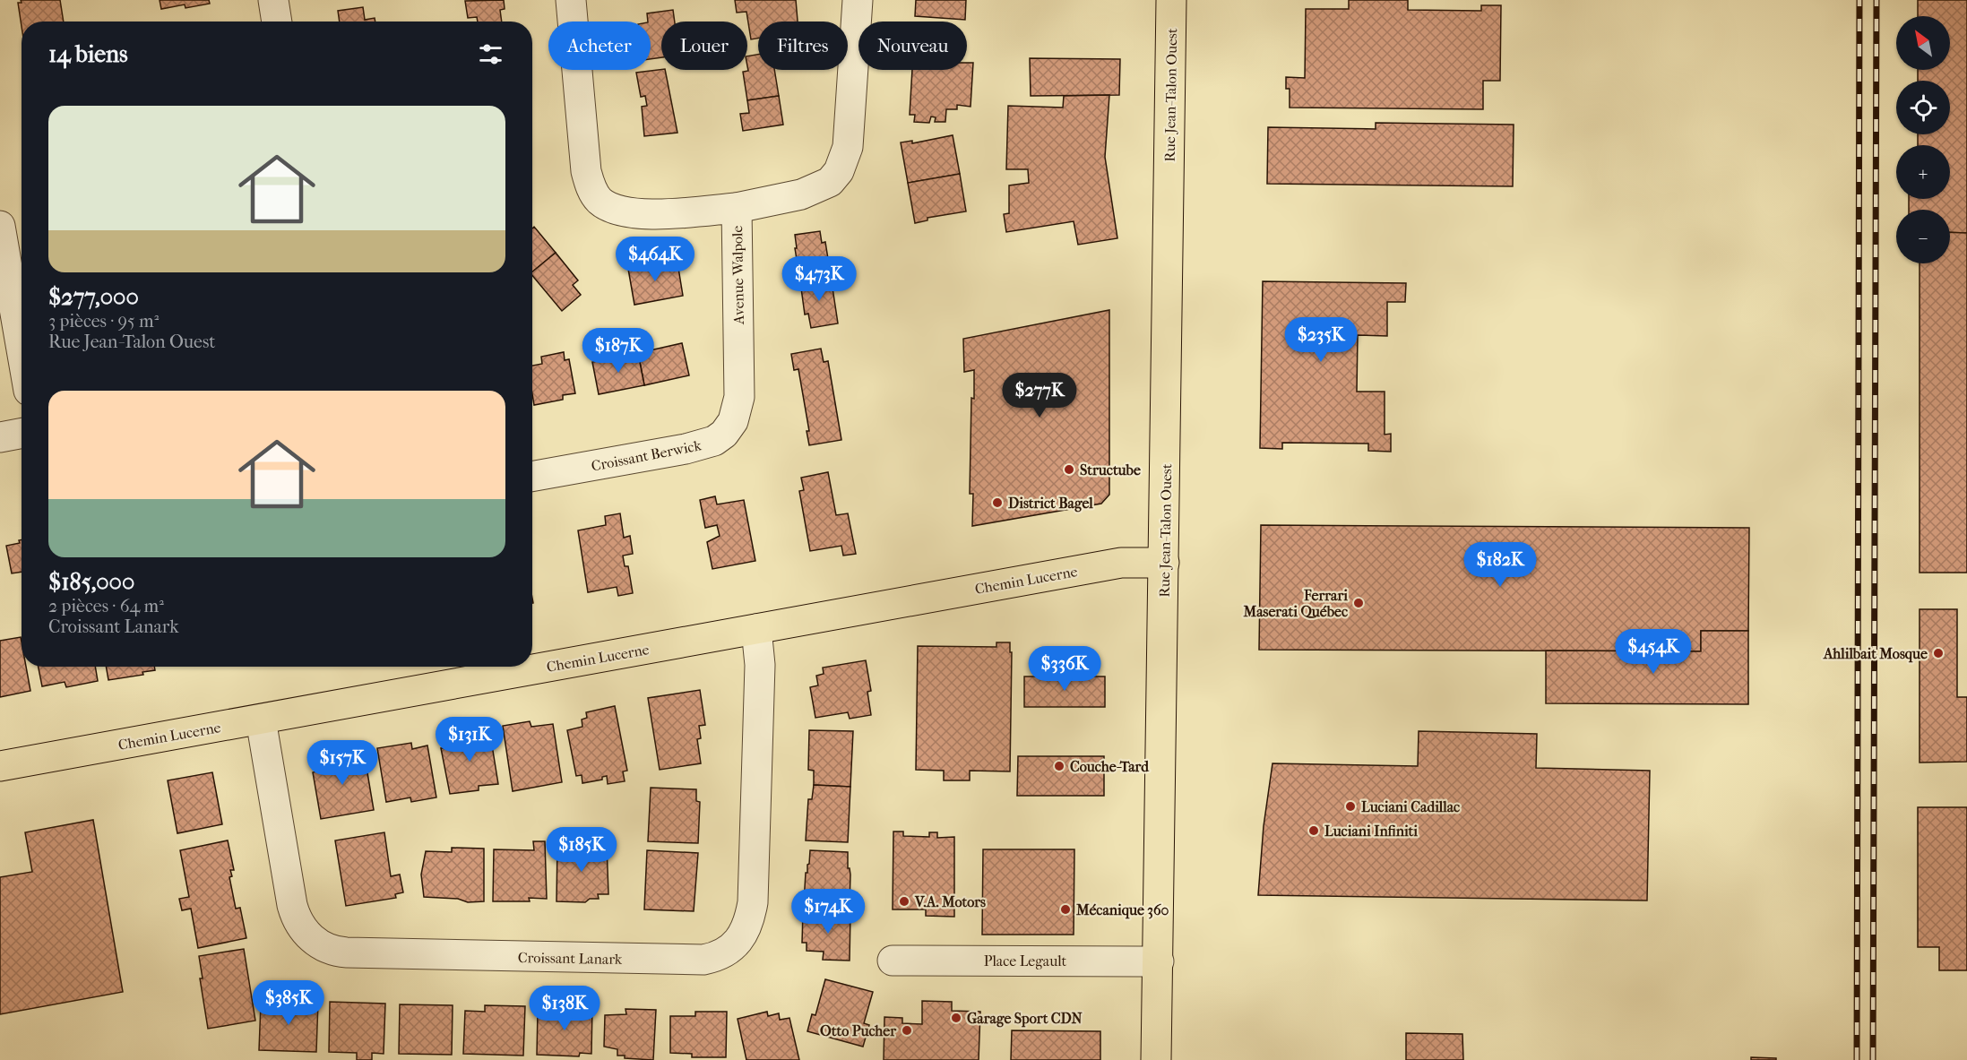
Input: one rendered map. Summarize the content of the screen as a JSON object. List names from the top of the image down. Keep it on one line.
{"streets":{"main road":["Rue Jean-Talon Ouest","Chemin Lucerne"],"street":["Avenue Walpole","Croissant Berwick","Croissant Lanark","Place Legault"]},"crossings":[["Rue Jean-Talon Ouest","Chemin Lucerne"],["Rue Jean-Talon Ouest","Place Legault"],["Avenue Walpole","Croissant Berwick"],["Chemin Lucerne","Croissant Lanark"]],"places":["Structube","District Bagel","Ferrari Maserati Québec","Ahlilbait Mosque","Couche-Tard","Luciani Cadillac","Luciani Infiniti","V.A. Motors","Mécanique 360","Garage Sport CDN","Otto Pucher"],"north":"top left","page":{"map_buttons":["+","−"],"chip":["Acheter","Louer","Filtres","Nouveau"],"heading":"14 biens","list":[{"name":"$277,000","note":"3 pièces · 95 m² · Rue Jean-Talon Ouest"},{"name":"$185,000","note":"2 pièces · 64 m² · Croissant Lanark"}],"price":["$464K","$473K","$235K","$187K","$277K","$182K","$454K","$336K","$131K","$157K","$185K","$174K","$385K","$138K"]}}
